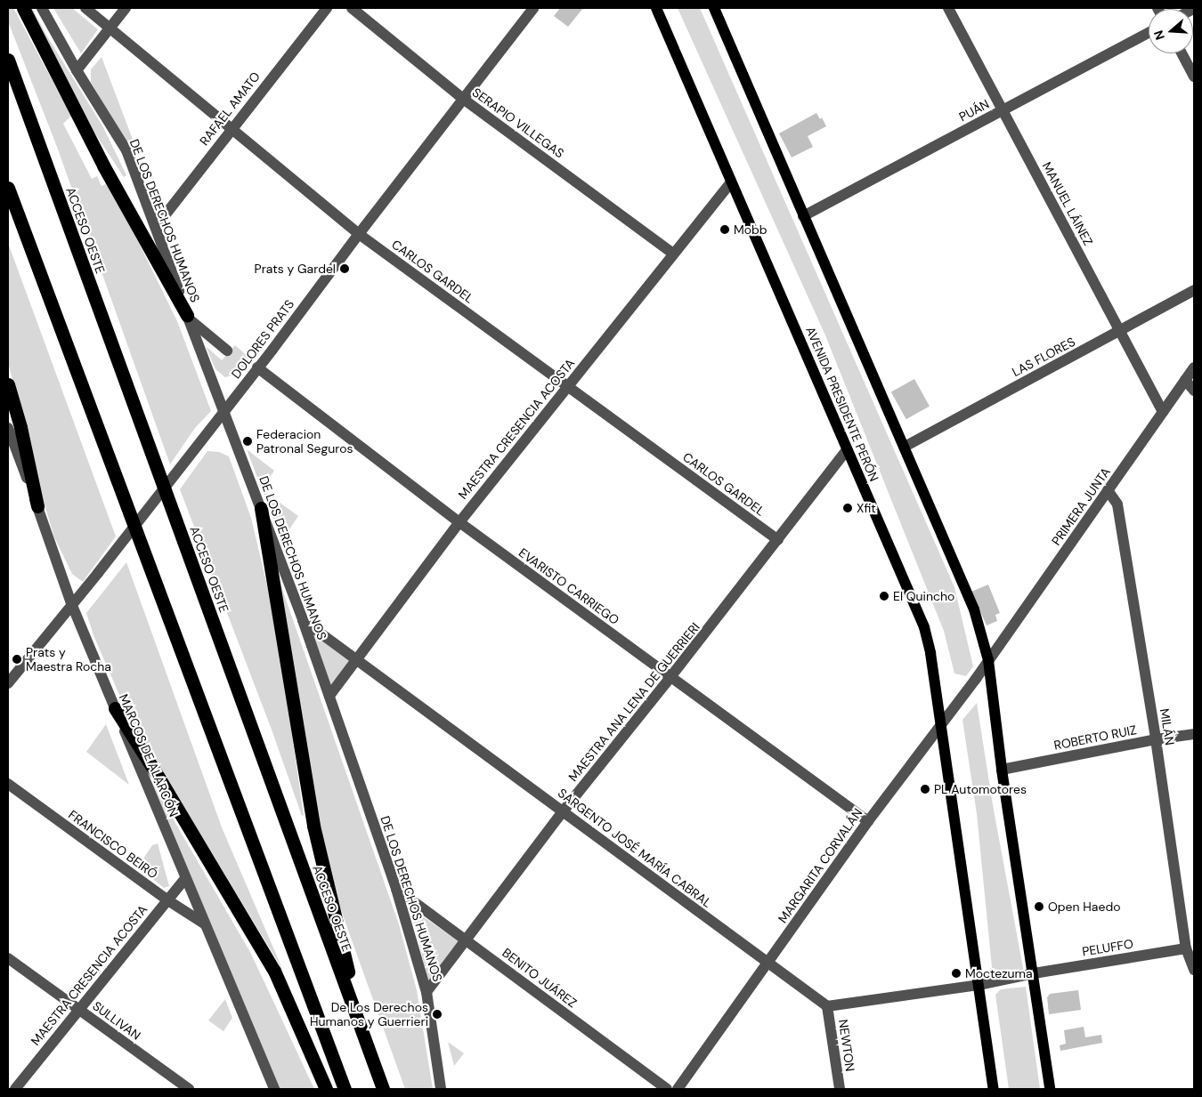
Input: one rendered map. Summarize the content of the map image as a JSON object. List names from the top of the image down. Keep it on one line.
{"streets":{"highway":["ACCESO OESTE"],"main road":["AVENIDA PRESIDENTE PERÓN"],"street":["RAFAEL AMATO","PUÁN","SERAPIO VILLEGAS","MANUEL LÁINEZ","DE LOS DERECHOS HUMANOS","CARLOS GARDEL","DOLORES PRATS","LAS FLORES","MAESTRA CRESENCIA ACOSTA","PRIMERA JUNTA","EVARISTO CARRIEGO","MAESTRA ANA LENA DE GUERRIERI","MILÁN","ROBERTO RUIZ","MARCOS DE ALARCÓN","FRANCISCO BEIRÓ","SARGENTO JOSÉ MARÍA CABRAL","MARGARITA CORVALÁN","PELUFFO","BENITO JUÁREZ","SULLIVAN","NEWTON"]},"crossings":[["RAFAEL AMATO","DE LOS DERECHOS HUMANOS"],["RAFAEL AMATO","CARLOS GARDEL"],["PUÁN","MANUEL LÁINEZ"],["SERAPIO VILLEGAS","DOLORES PRATS"],["SERAPIO VILLEGAS","MAESTRA CRESENCIA ACOSTA"],["MANUEL LÁINEZ","LAS FLORES"],["MANUEL LÁINEZ","PRIMERA JUNTA"],["DE LOS DERECHOS HUMANOS","DOLORES PRATS"],["DE LOS DERECHOS HUMANOS","MAESTRA CRESENCIA ACOSTA"],["DE LOS DERECHOS HUMANOS","MAESTRA ANA LENA DE GUERRIERI"],["DE LOS DERECHOS HUMANOS","SARGENTO JOSÉ MARÍA CABRAL"],["DE LOS DERECHOS HUMANOS","BENITO JUÁREZ"],["CARLOS GARDEL","DOLORES PRATS"],["CARLOS GARDEL","MAESTRA CRESENCIA ACOSTA"],["CARLOS GARDEL","MAESTRA ANA LENA DE GUERRIERI"],["DOLORES PRATS","EVARISTO CARRIEGO"],["DOLORES PRATS","MARCOS DE ALARCÓN"],["AVENIDA PRESIDENTE PERÓN","MAESTRA CRESENCIA ACOSTA"],["AVENIDA PRESIDENTE PERÓN","MAESTRA ANA LENA DE GUERRIERI"],["AVENIDA PRESIDENTE PERÓN","MARGARITA CORVALÁN"],["AVENIDA PRESIDENTE PERÓN","PELUFFO"],["MAESTRA CRESENCIA ACOSTA","EVARISTO CARRIEGO"],["MAESTRA CRESENCIA ACOSTA","MARCOS DE ALARCÓN"],["MAESTRA CRESENCIA ACOSTA","FRANCISCO BEIRÓ"],["MAESTRA CRESENCIA ACOSTA","SARGENTO JOSÉ MARÍA CABRAL"],["MAESTRA CRESENCIA ACOSTA","SULLIVAN"],["PRIMERA JUNTA","MILÁN"],["PRIMERA JUNTA","MARGARITA CORVALÁN"],["EVARISTO CARRIEGO","MAESTRA ANA LENA DE GUERRIERI"],["EVARISTO CARRIEGO","MARGARITA CORVALÁN"],["MAESTRA ANA LENA DE GUERRIERI","SARGENTO JOSÉ MARÍA CABRAL"],["MAESTRA ANA LENA DE GUERRIERI","BENITO JUÁREZ"],["MILÁN","ROBERTO RUIZ"],["MILÁN","PELUFFO"],["MARCOS DE ALARCÓN","FRANCISCO BEIRÓ"],["SARGENTO JOSÉ MARÍA CABRAL","MARGARITA CORVALÁN"],["SARGENTO JOSÉ MARÍA CABRAL","NEWTON"]],"places":["Mobb","Prats y Gardel","Federacion Patronal Seguros","Xfit","El Quincho","Prats y Maestra Rocha","PL Automotores","Open Haedo","Moctezuma","De Los Derechos Humanos y Guerrieri"],"north":"left"}
